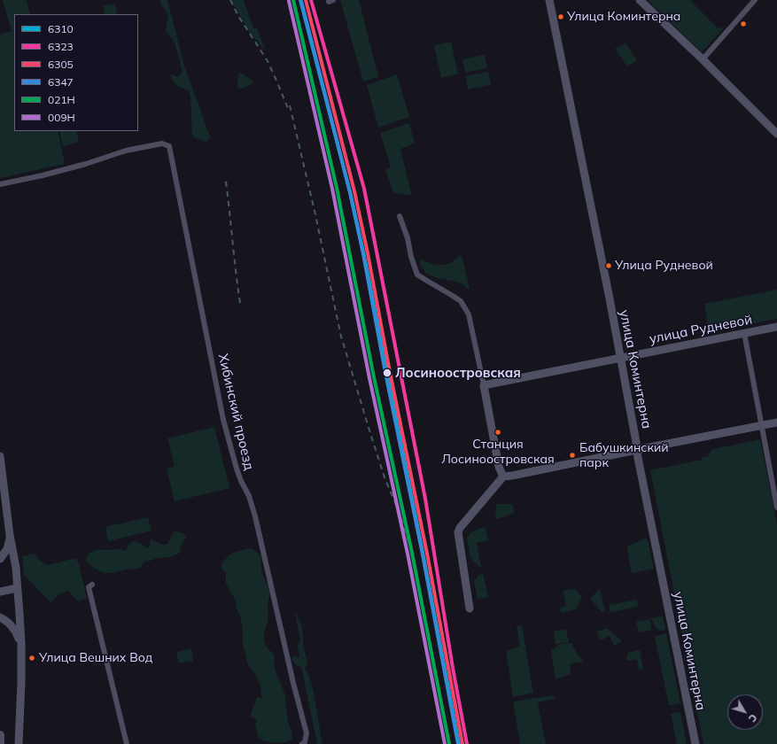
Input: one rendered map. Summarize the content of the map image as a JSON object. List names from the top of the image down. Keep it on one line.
{"streets":{"street":["улица Рудневой","улица Коминтерна","Хибинский проезд"]},"crossings":[["улица Рудневой","улица Коминтерна"]],"places":["Улица Коминтерна","Улица Рудневой","Лосиноостровская","Станция Лосиноостровская","Бабушкинский парк","Улица Вешних Вод"],"lines":["transit line 6310","transit line 6323","transit line 6305","transit line 021Н","transit line 6347","transit line 009Н"],"legend":["6310","6323","6305","6347","021Н","009Н"],"north":"bottom right"}
